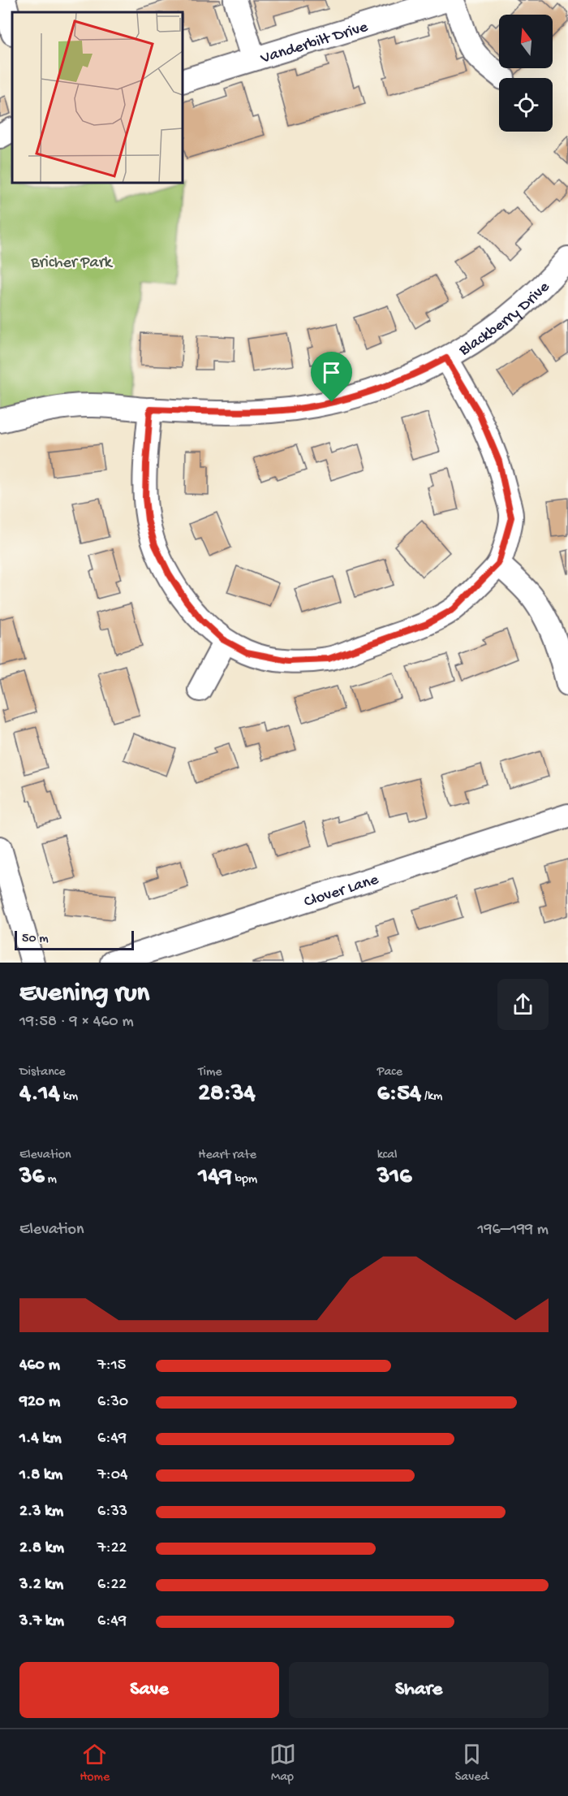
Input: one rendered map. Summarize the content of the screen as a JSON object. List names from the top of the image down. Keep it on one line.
{"streets":{"street":["Vanderbilt Drive","Blackberry Drive","Clover Lane"]},"parks":["Bricher Park"],"scale_bar":"50 m","north":"top","page":{"scale":"50 m","heading":["Evening run","19:58 · 9 × 460 m"],"stats":[["Distance","4.14 km"],["Time","28:34"],["Pace","6:54 /km"],["Elevation","36 m"],["Heart rate","149 bpm"],["kcal","316"]],"chart":["Elevation","196–199 m"],"list":[{"name":"460 m","note":"7:15"},{"name":"920 m","note":"6:30"},{"name":"1.4 km","note":"6:49"},{"name":"1.8 km","note":"7:04"},{"name":"2.3 km","note":"6:33"},{"name":"2.8 km","note":"7:22"},{"name":"3.2 km","note":"6:22"},{"name":"3.7 km","note":"6:49"}],"buttons":["Save","Share"],"tabs":["Home","Map","Saved"]}}
